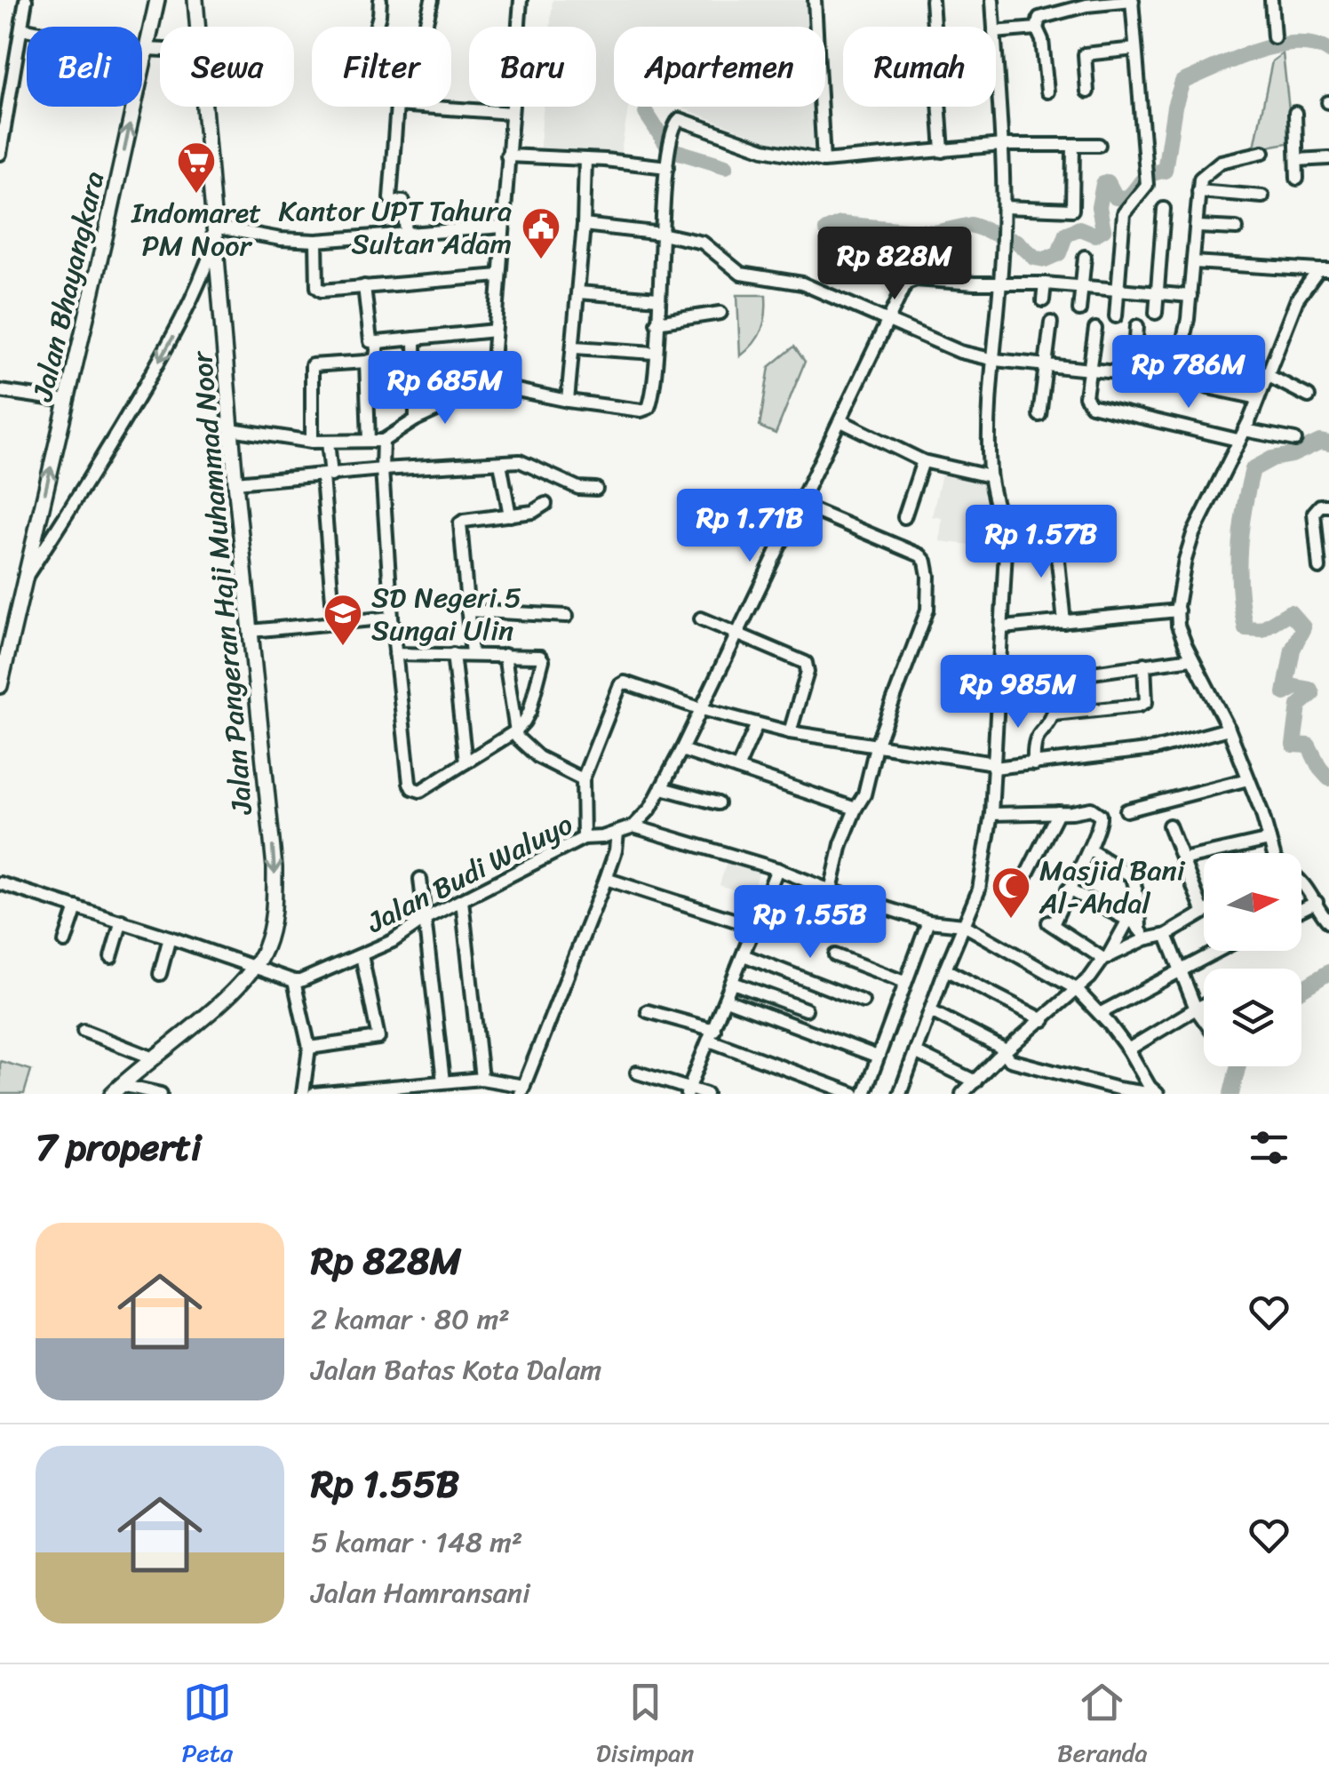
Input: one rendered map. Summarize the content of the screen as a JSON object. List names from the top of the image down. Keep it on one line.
{"streets":{"main road":["Jalan Bhayangkara","Jalan Pangeran Haji Muhammad Noor"],"street":["Jalan Budi Waluyo"]},"one_way":["Jalan Bhayangkara"],"places":{"supermarket":["Indomaret PM Noor"],"public building":["Kantor UPT Tahura Sultan Adam"],"school or university":["SD Negeri 5 Sungai Ulin"],"mosque":["Masjid Bani Al-Ahdal"]},"north":"right","page":{"chip":["Beli","Sewa","Filter","Baru","Apartemen","Rumah"],"price":["Rp 828M","Rp 786M","Rp 685M","Rp 1.71B","Rp 1.57B","Rp 985M","Rp 1.55B"],"heading":"7 properti","list":[{"name":"Rp 828M","note":"2 kamar · 80 m² · Jalan Batas Kota Dalam"},{"name":"Rp 1.55B","note":"5 kamar · 148 m² · Jalan Hamransani"}],"tabs":["Peta","Disimpan","Beranda"]}}
